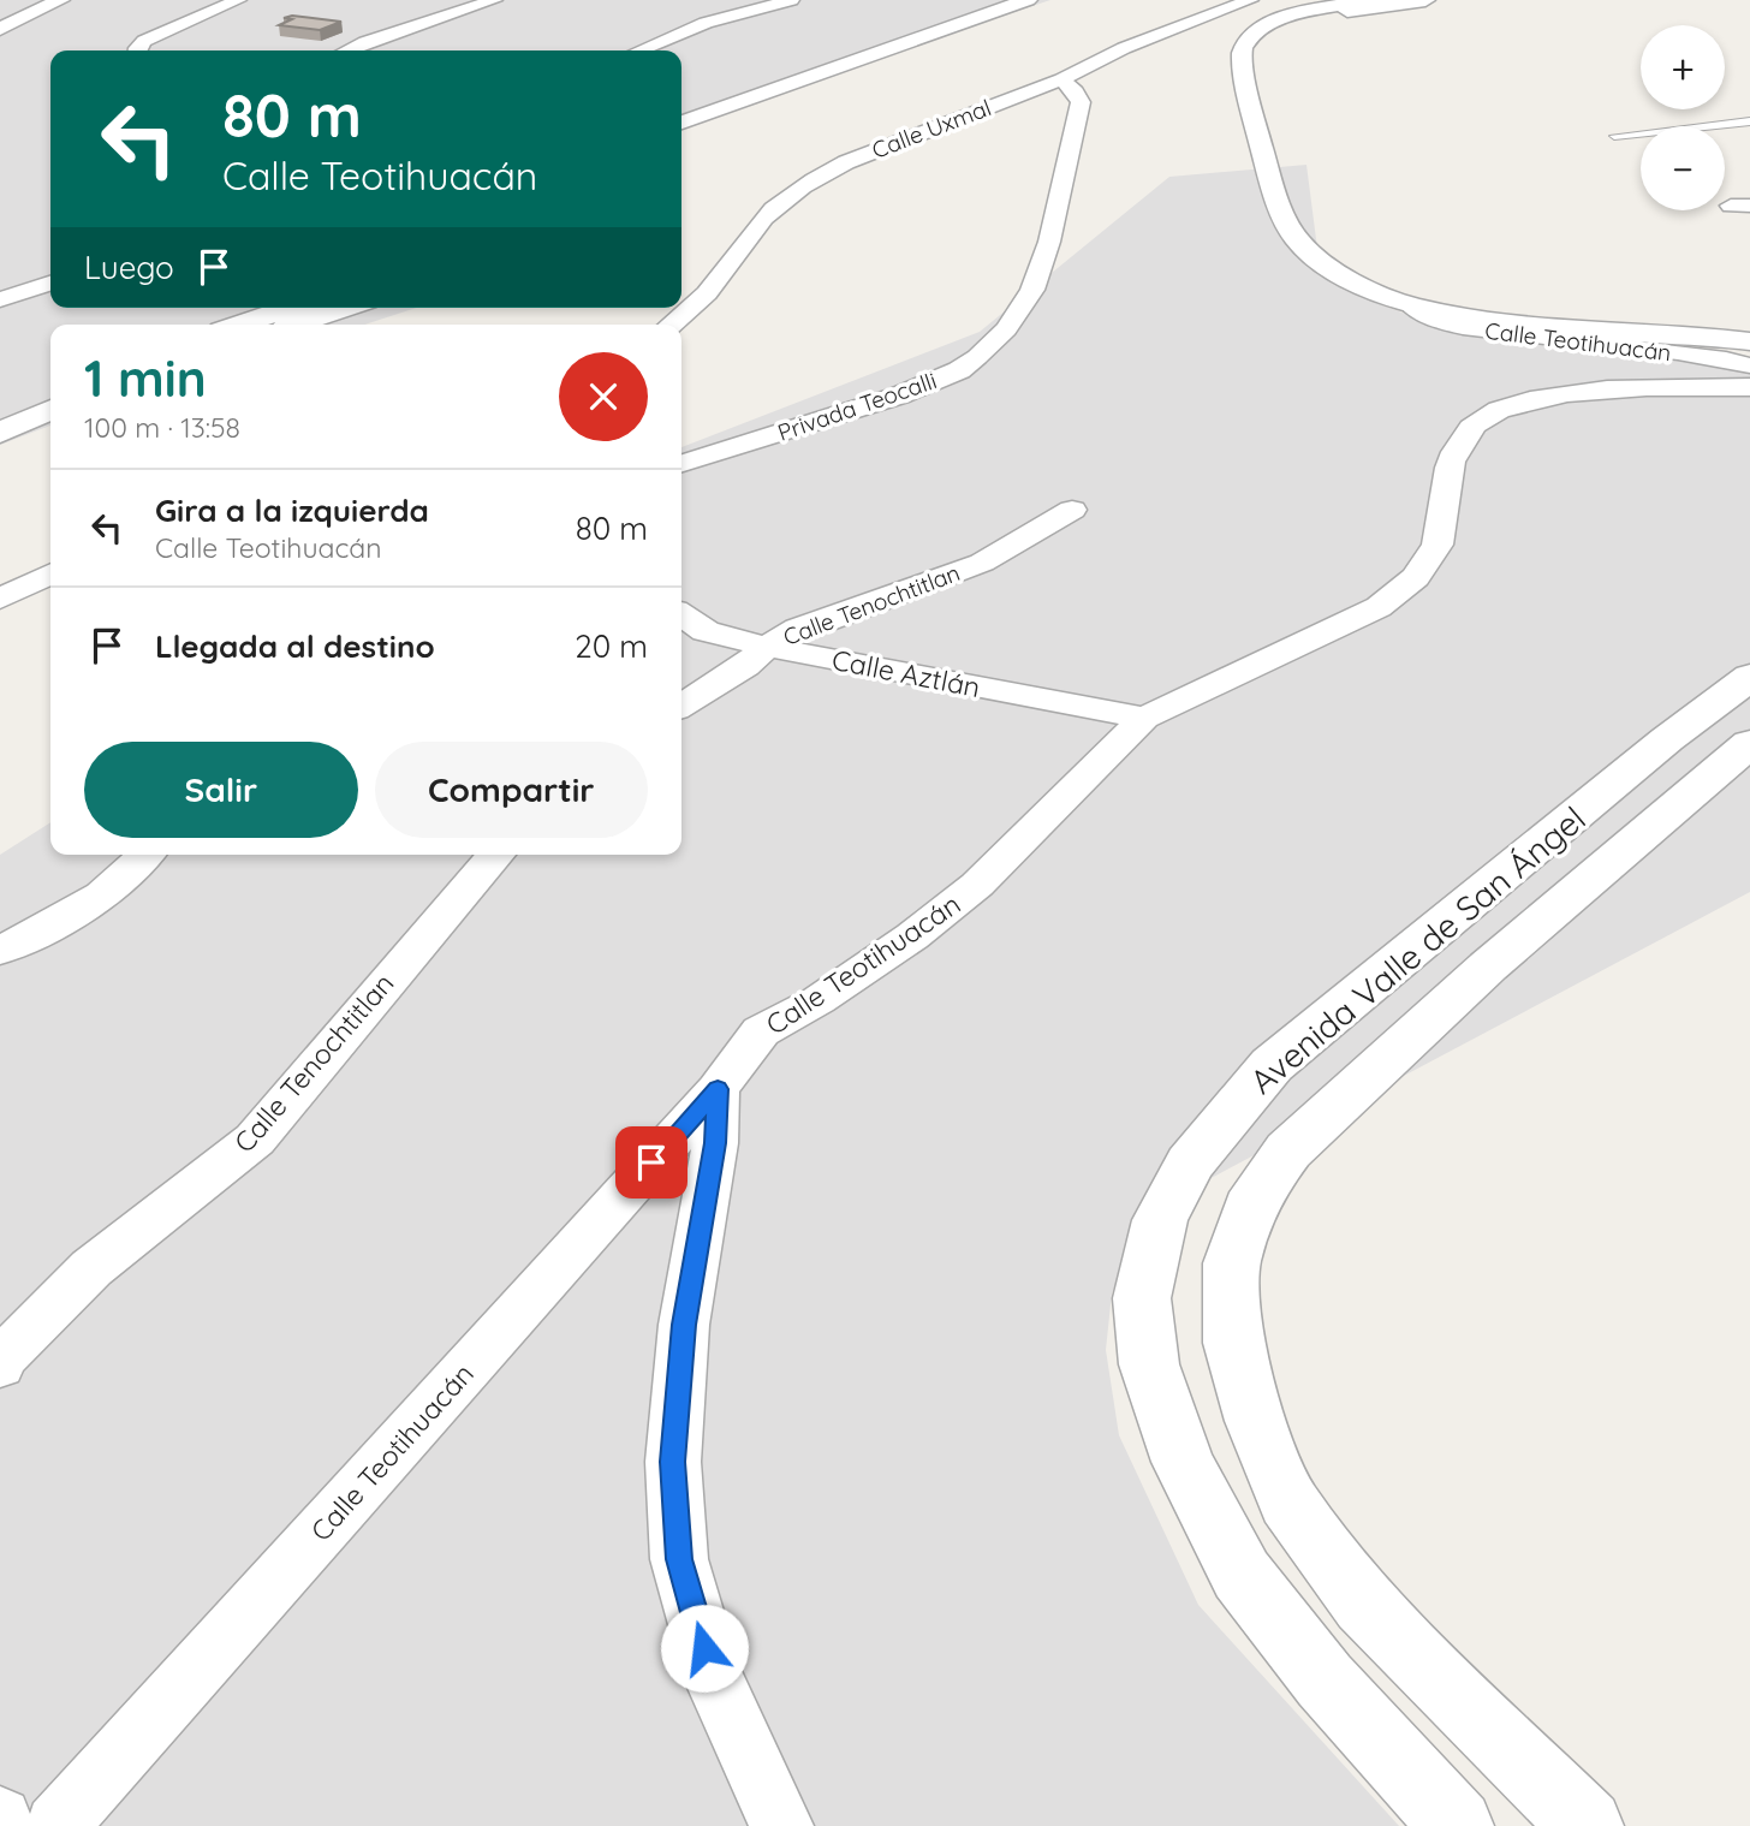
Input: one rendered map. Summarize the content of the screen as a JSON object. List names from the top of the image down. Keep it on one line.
{"streets":{"street":["Calle Uxmal","Calle Teotihuacán","Privada Teocalli","Calle Tenochtitlan","Calle Aztlán","Avenida Valle de San Ángel"]},"crossings":[["Calle Uxmal","Privada Teocalli"],["Calle Teotihuacán","Calle Aztlán"],["Calle Tenochtitlan","Calle Aztlán"]],"page":{"map_buttons":["+","−"],"turn":["80 m","Calle Teotihuacán"],"then":"Luego","heading":["1 min","100 m · 13:58"],"list":[{"name":"Gira a la izquierda","note":"Calle Teotihuacán","value":"80 m"},{"name":"Llegada al destino","value":"20 m"}],"buttons":["Salir","Compartir"]}}
